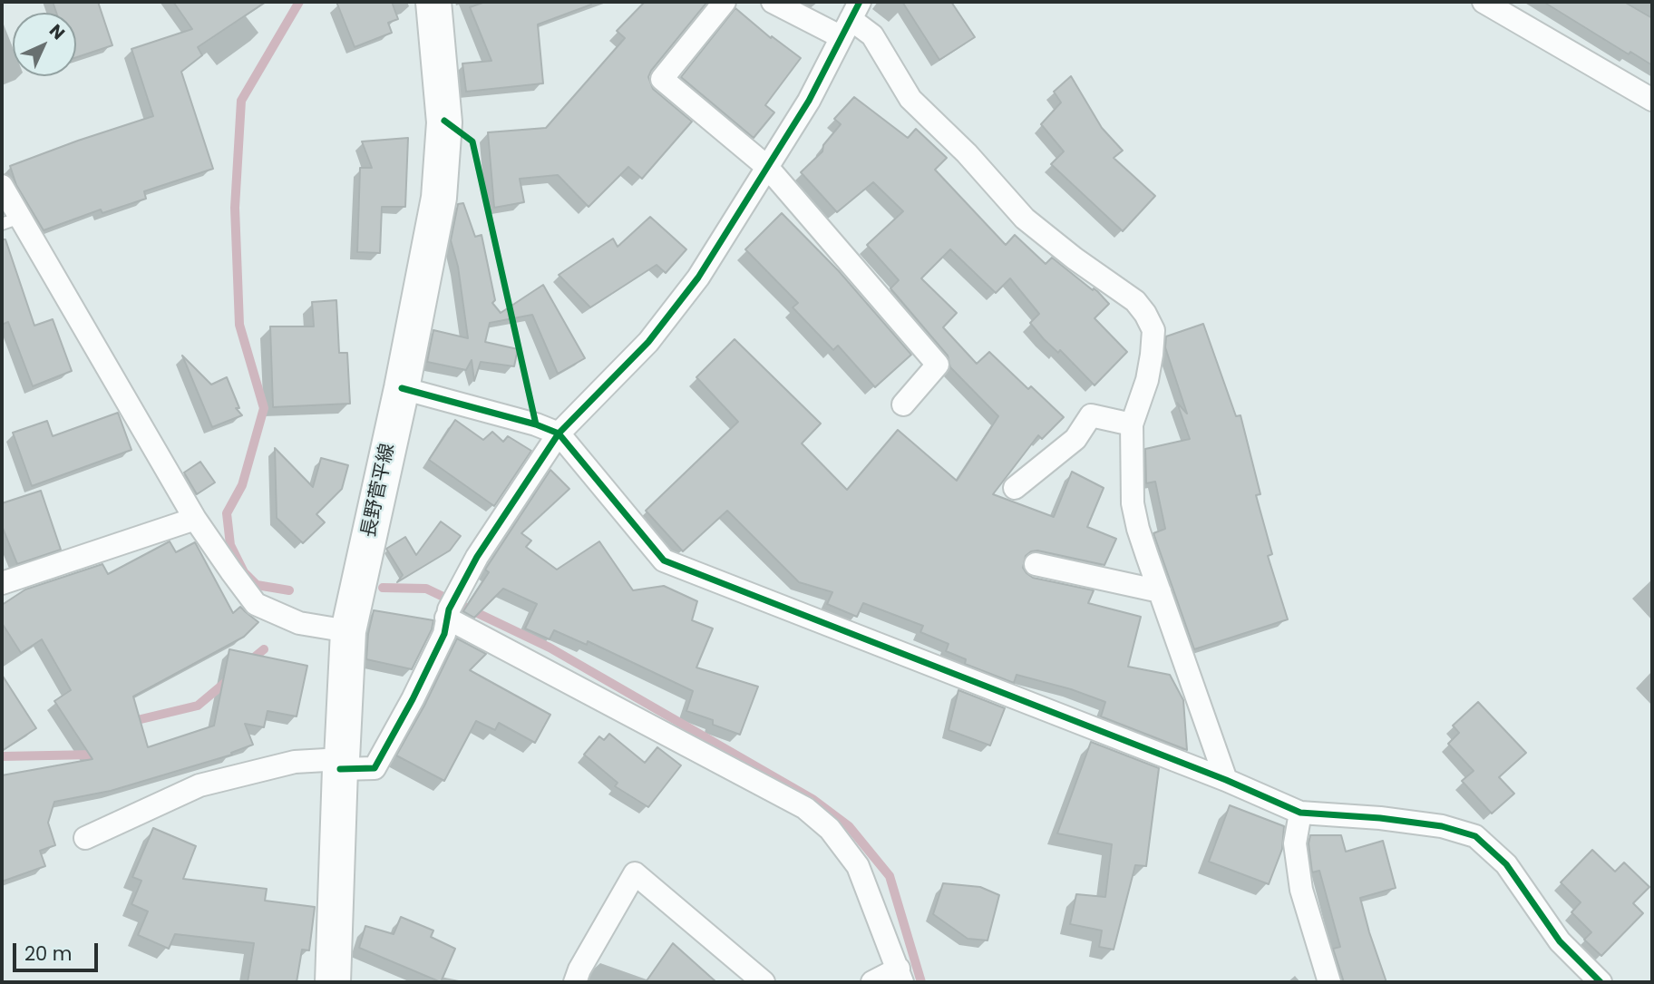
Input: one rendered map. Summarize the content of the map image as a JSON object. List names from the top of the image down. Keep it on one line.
{"streets":{"main road":["長野菅平線"]},"scale_bar":"20 m","north":"top right"}
